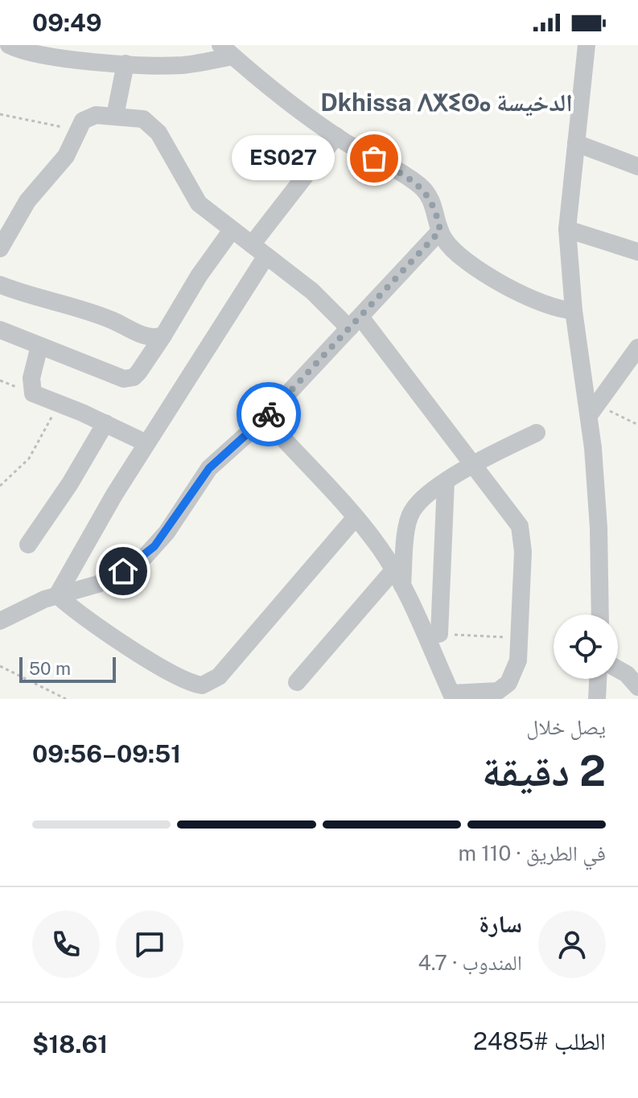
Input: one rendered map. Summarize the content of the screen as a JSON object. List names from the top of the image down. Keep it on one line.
{"districts":["Dkhissa ⴷⵅⵉⵙⴰ الدخيسة"],"places":["ES027"],"scale_bar":"50 m","page":{"status":"09:49","bubble":"ES027","scale":"50 m","heading":["2 دقيقة","يصل خلال","09:51–09:56"],"panel":["سارة","المندوب · 4.7","الطلب #2485","$18.61"],"bar":"في الطريق · 110 m"}}
